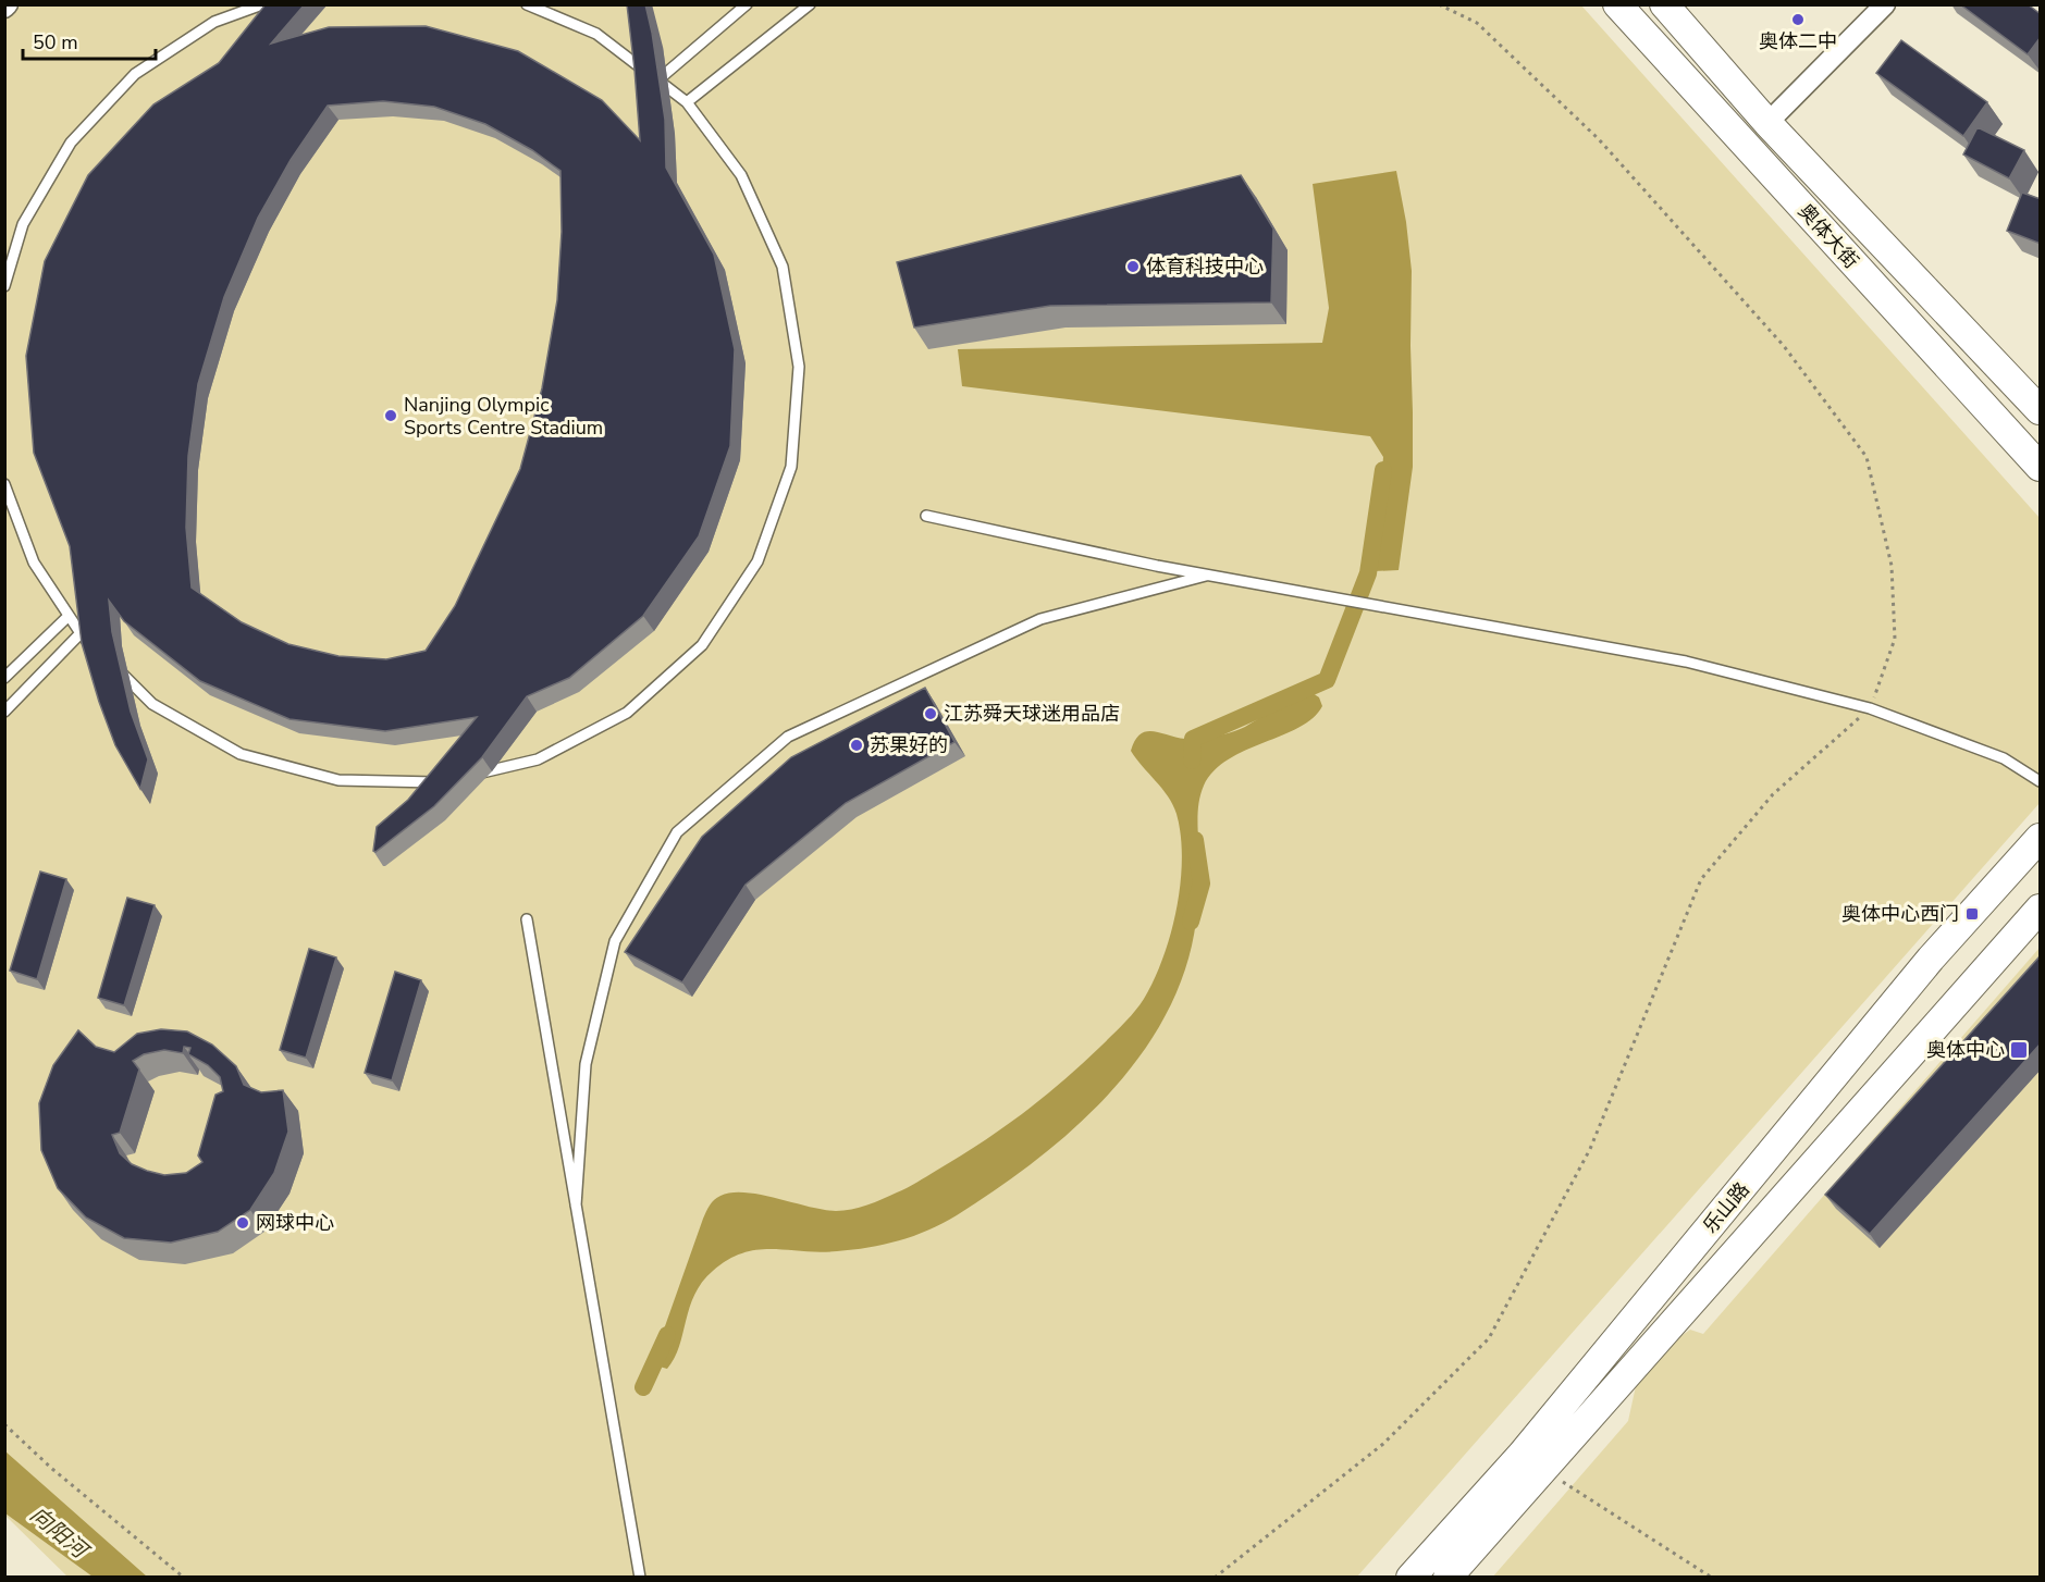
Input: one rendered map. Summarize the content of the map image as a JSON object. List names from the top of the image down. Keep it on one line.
{"streets":{"street":["奥体大街","乐山路"]},"water":["向阳河"],"places":{"other":["奥体二中","体育科技中心","Nanjing Olympic Sports Centre Stadium","江苏舜天球迷用品店","苏果好的","网球中心"],"transit":["奥体中心西门","奥体中心"]},"scale_bar":"50 m"}
